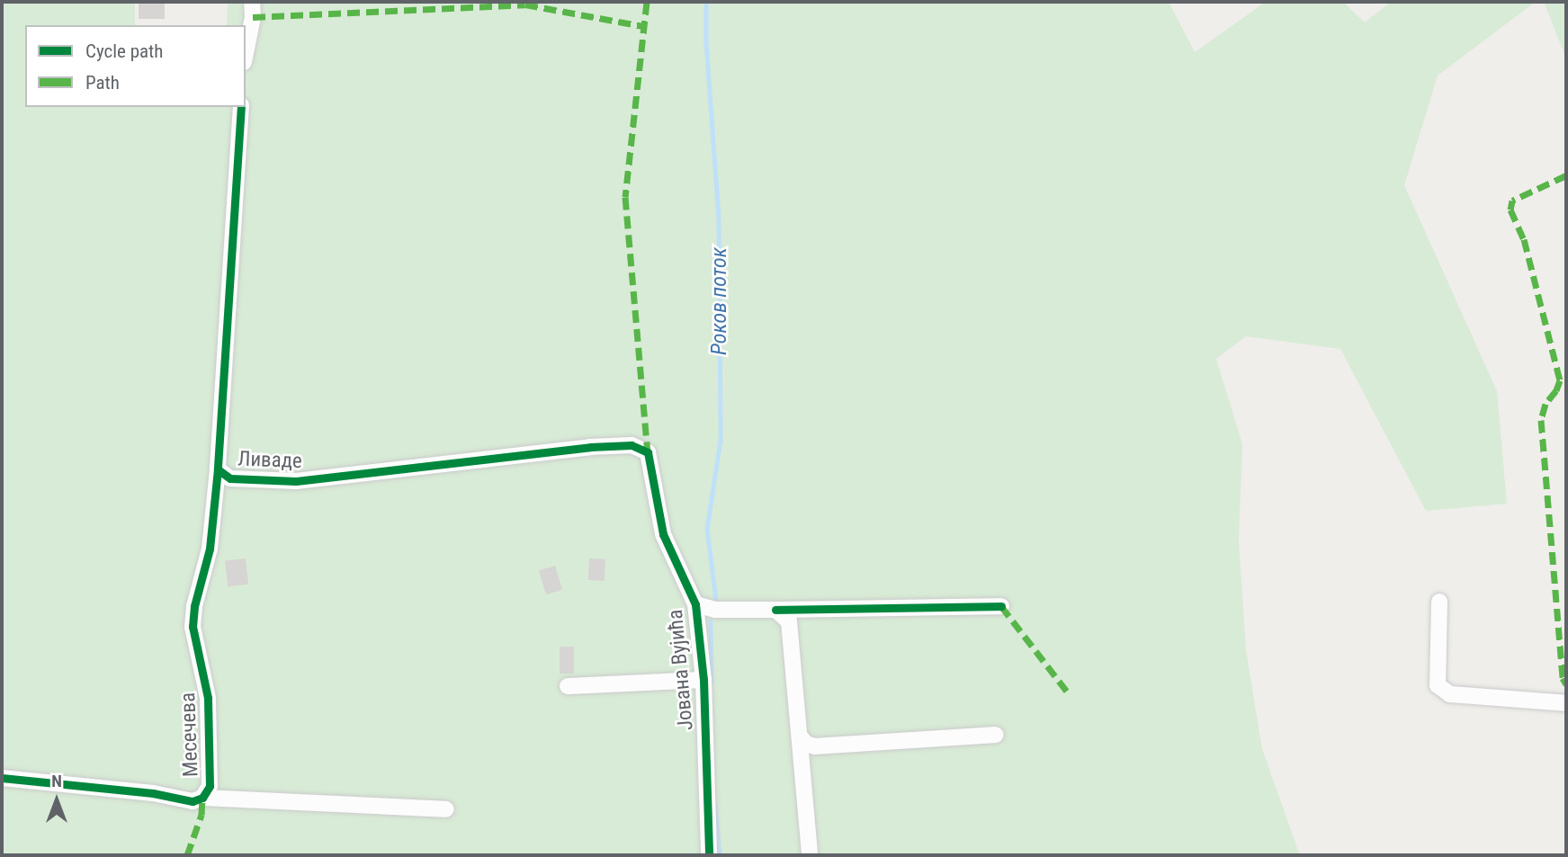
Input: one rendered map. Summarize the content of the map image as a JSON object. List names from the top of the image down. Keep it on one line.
{"streets":{"street":["Ливаде","Јована Вујића","Месечева"]},"crossings":[["Ливаде","Јована Вујића"],["Ливаде","Месечева"]],"water":["Роков поток"],"legend":["Cycle path","Path"],"north":"top"}
